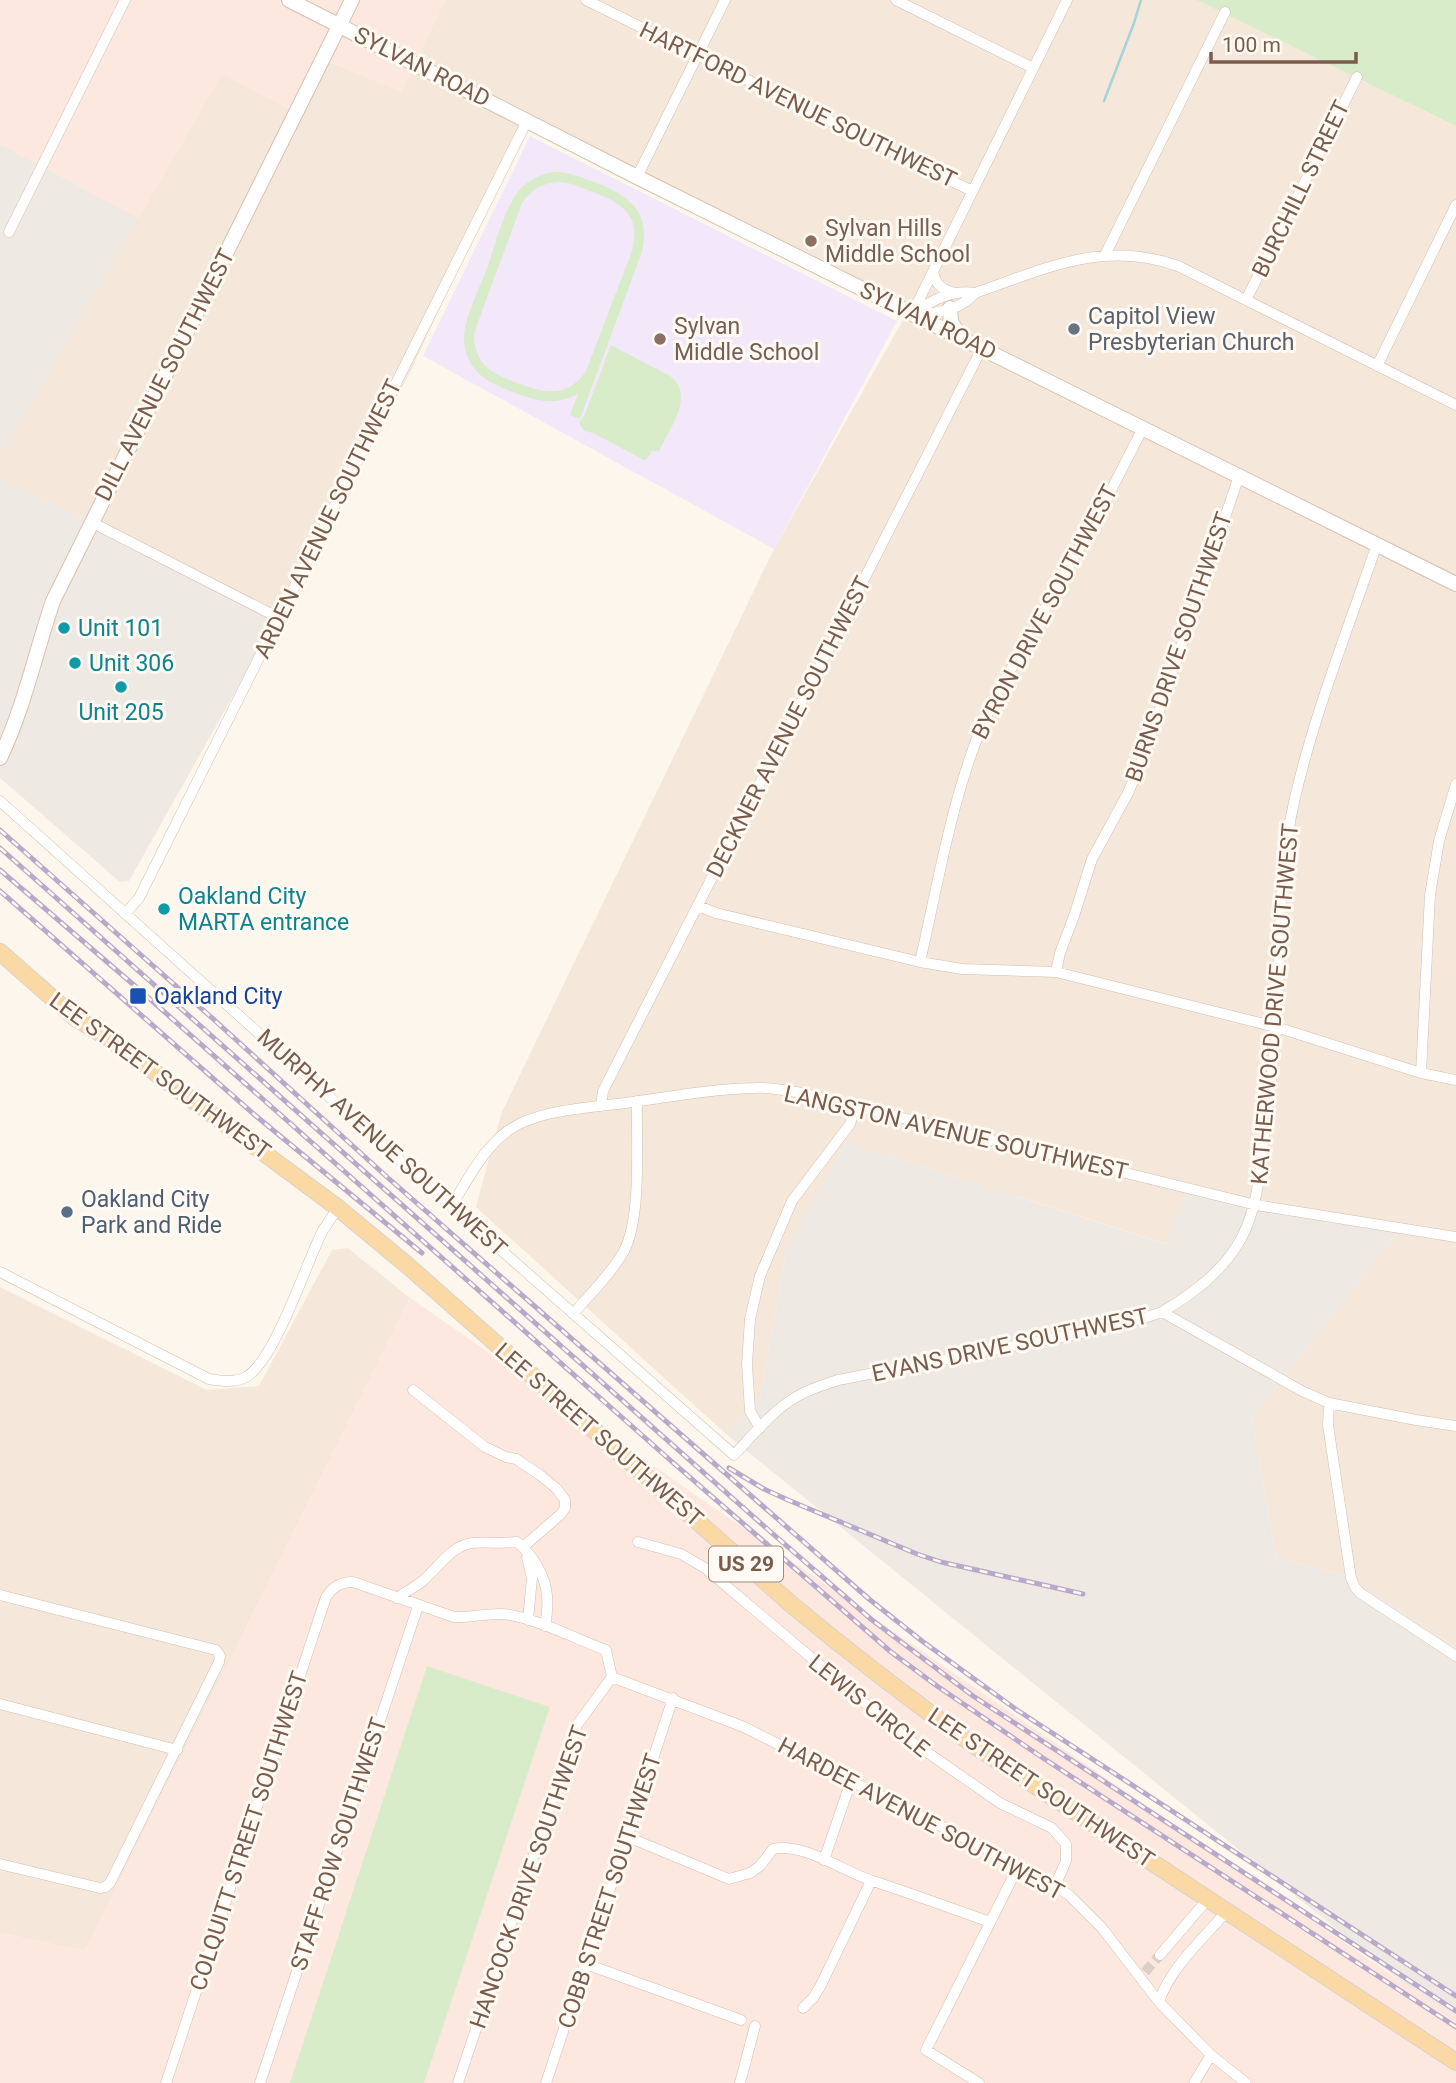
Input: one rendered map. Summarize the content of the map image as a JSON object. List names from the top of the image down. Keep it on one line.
{"streets":{"main road":["SYLVAN ROAD","DILL AVENUE SOUTHWEST","LEE STREET SOUTHWEST","US 29"],"street":["HARTFORD AVENUE SOUTHWEST","BURCHILL STREET","ARDEN AVENUE SOUTHWEST","BYRON DRIVE SOUTHWEST","BURNS DRIVE SOUTHWEST","DECKNER AVENUE SOUTHWEST","KATHERWOOD DRIVE SOUTHWEST","LANGSTON AVENUE SOUTHWEST","MURPHY AVENUE SOUTHWEST","EVANS DRIVE SOUTHWEST","LEWIS CIRCLE","HARDEE AVENUE SOUTHWEST","COLQUITT STREET SOUTHWEST","STAFF ROW SOUTHWEST","HANCOCK DRIVE SOUTHWEST","COBB STREET SOUTHWEST"]},"crossings":[["SYLVAN ROAD","DILL AVENUE SOUTHWEST"],["SYLVAN ROAD","ARDEN AVENUE SOUTHWEST"],["SYLVAN ROAD","BYRON DRIVE SOUTHWEST"],["SYLVAN ROAD","BURNS DRIVE SOUTHWEST"],["SYLVAN ROAD","DECKNER AVENUE SOUTHWEST"],["SYLVAN ROAD","KATHERWOOD DRIVE SOUTHWEST"],["ARDEN AVENUE SOUTHWEST","MURPHY AVENUE SOUTHWEST"],["DECKNER AVENUE SOUTHWEST","LANGSTON AVENUE SOUTHWEST"],["KATHERWOOD DRIVE SOUTHWEST","LANGSTON AVENUE SOUTHWEST"],["KATHERWOOD DRIVE SOUTHWEST","EVANS DRIVE SOUTHWEST"],["LANGSTON AVENUE SOUTHWEST","MURPHY AVENUE SOUTHWEST"],["MURPHY AVENUE SOUTHWEST","EVANS DRIVE SOUTHWEST"],["LEWIS CIRCLE","HARDEE AVENUE SOUTHWEST"],["HARDEE AVENUE SOUTHWEST","HANCOCK DRIVE SOUTHWEST"],["HARDEE AVENUE SOUTHWEST","COBB STREET SOUTHWEST"]],"places":{"other":["Sylvan Hills Middle School","Capitol View Presbyterian Church","Sylvan Middle School","Unit 101","Unit 306","Unit 205","Oakland City MARTA entrance","Oakland City Park and Ride"],"transit":["Oakland City"]},"scale_bar":"100 m"}
